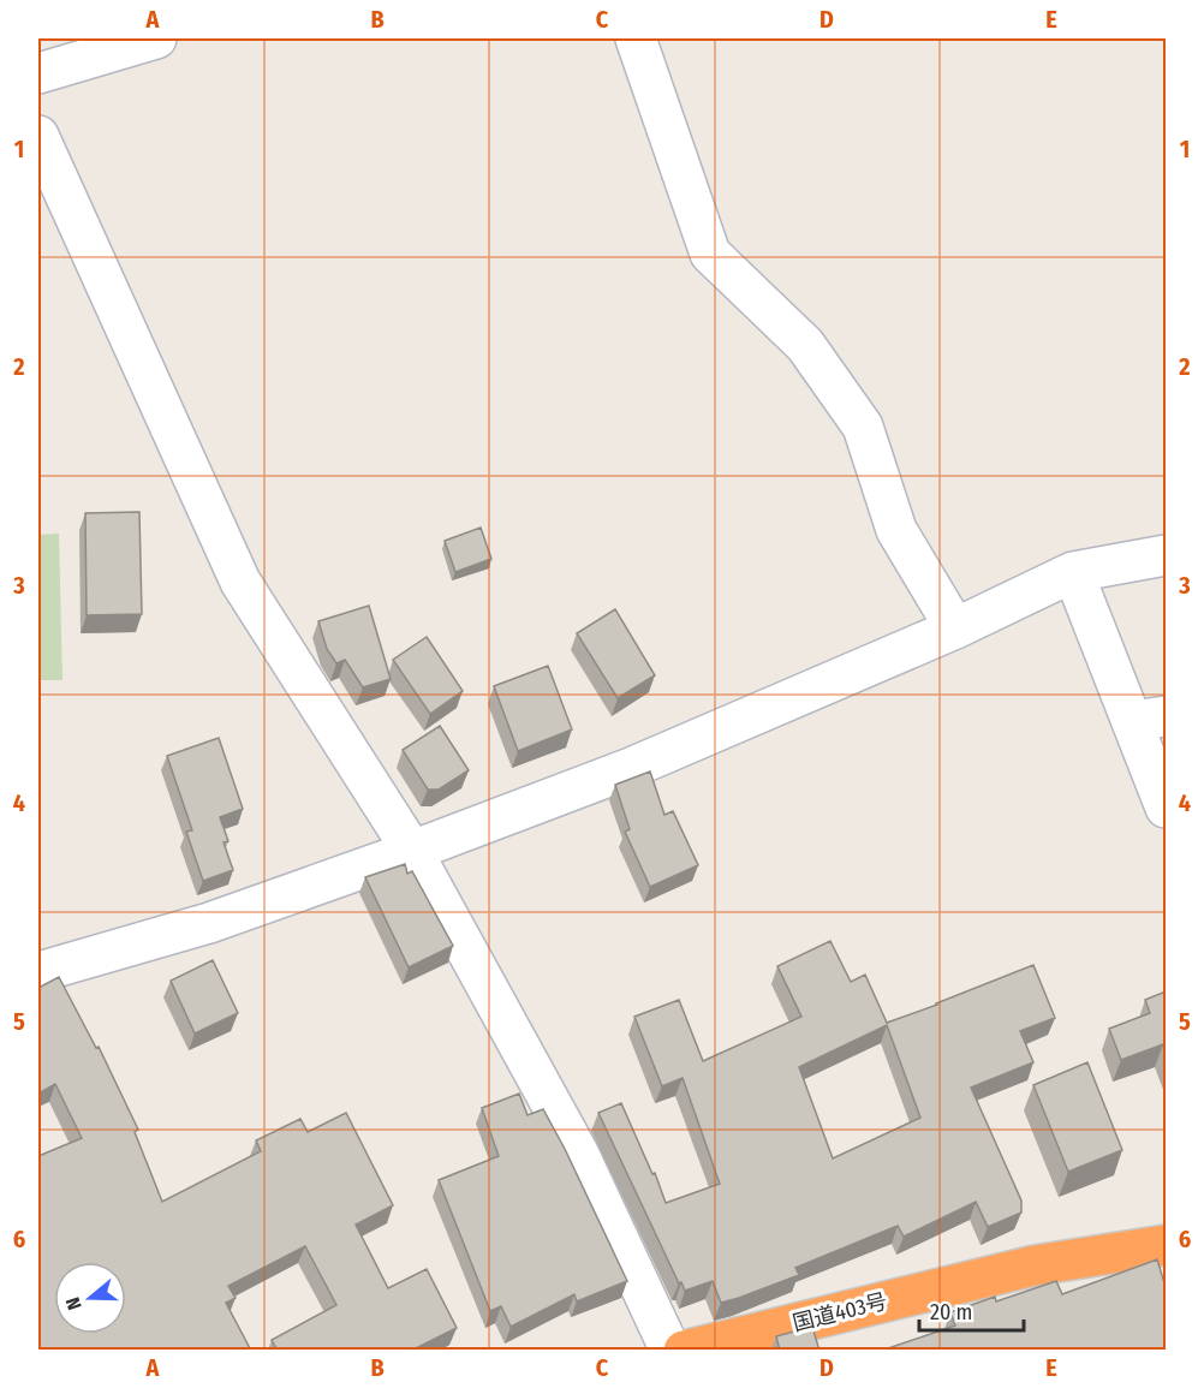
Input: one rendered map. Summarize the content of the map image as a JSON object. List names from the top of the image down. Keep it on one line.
{"streets":{"highway":["国道403号"]},"scale_bar":"20 m","north":"left","grid":{"columns":["A","B","C","D","E"],"rows":["1","2","3","4","5","6"]}}
